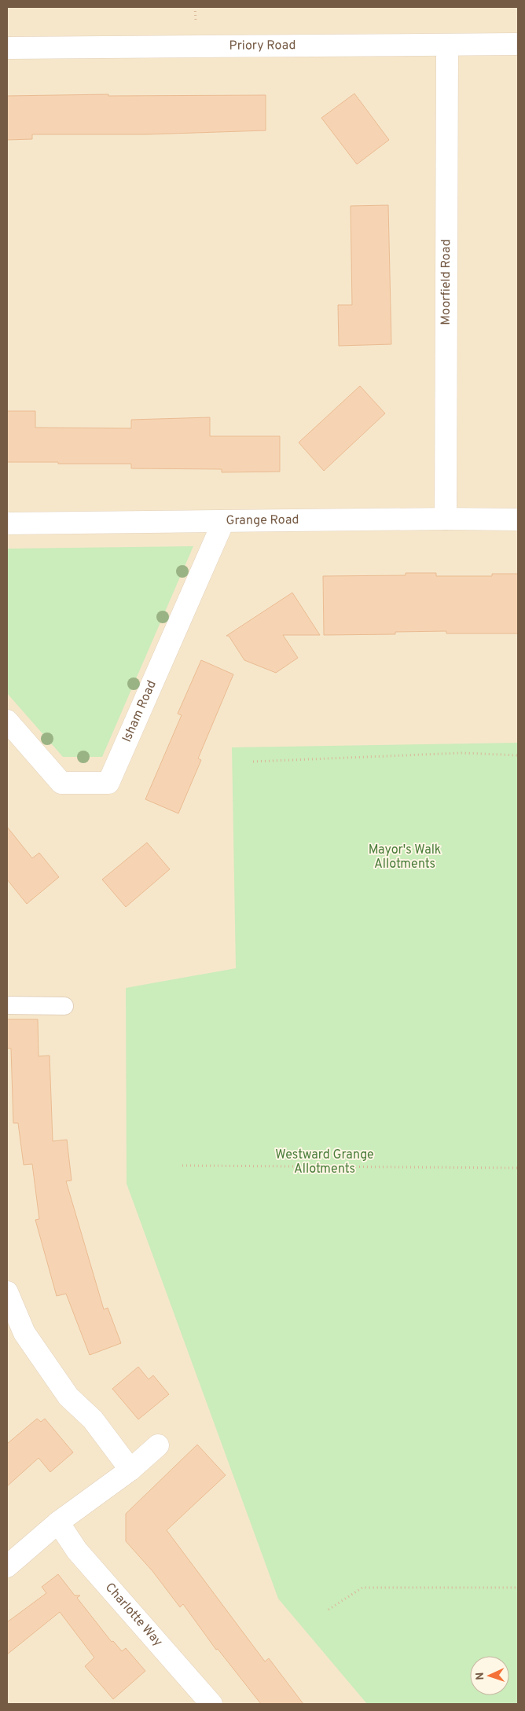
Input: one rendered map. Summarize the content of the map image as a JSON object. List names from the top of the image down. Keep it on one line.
{"streets":{"street":["Priory Road","Moorfield Road","Grange Road","Isham Road","Charlotte Way"]},"crossings":[["Priory Road","Moorfield Road"],["Moorfield Road","Grange Road"],["Grange Road","Isham Road"]],"parks":["Mayor's Walk Allotments","Westward Grange Allotments"],"north":"left"}
